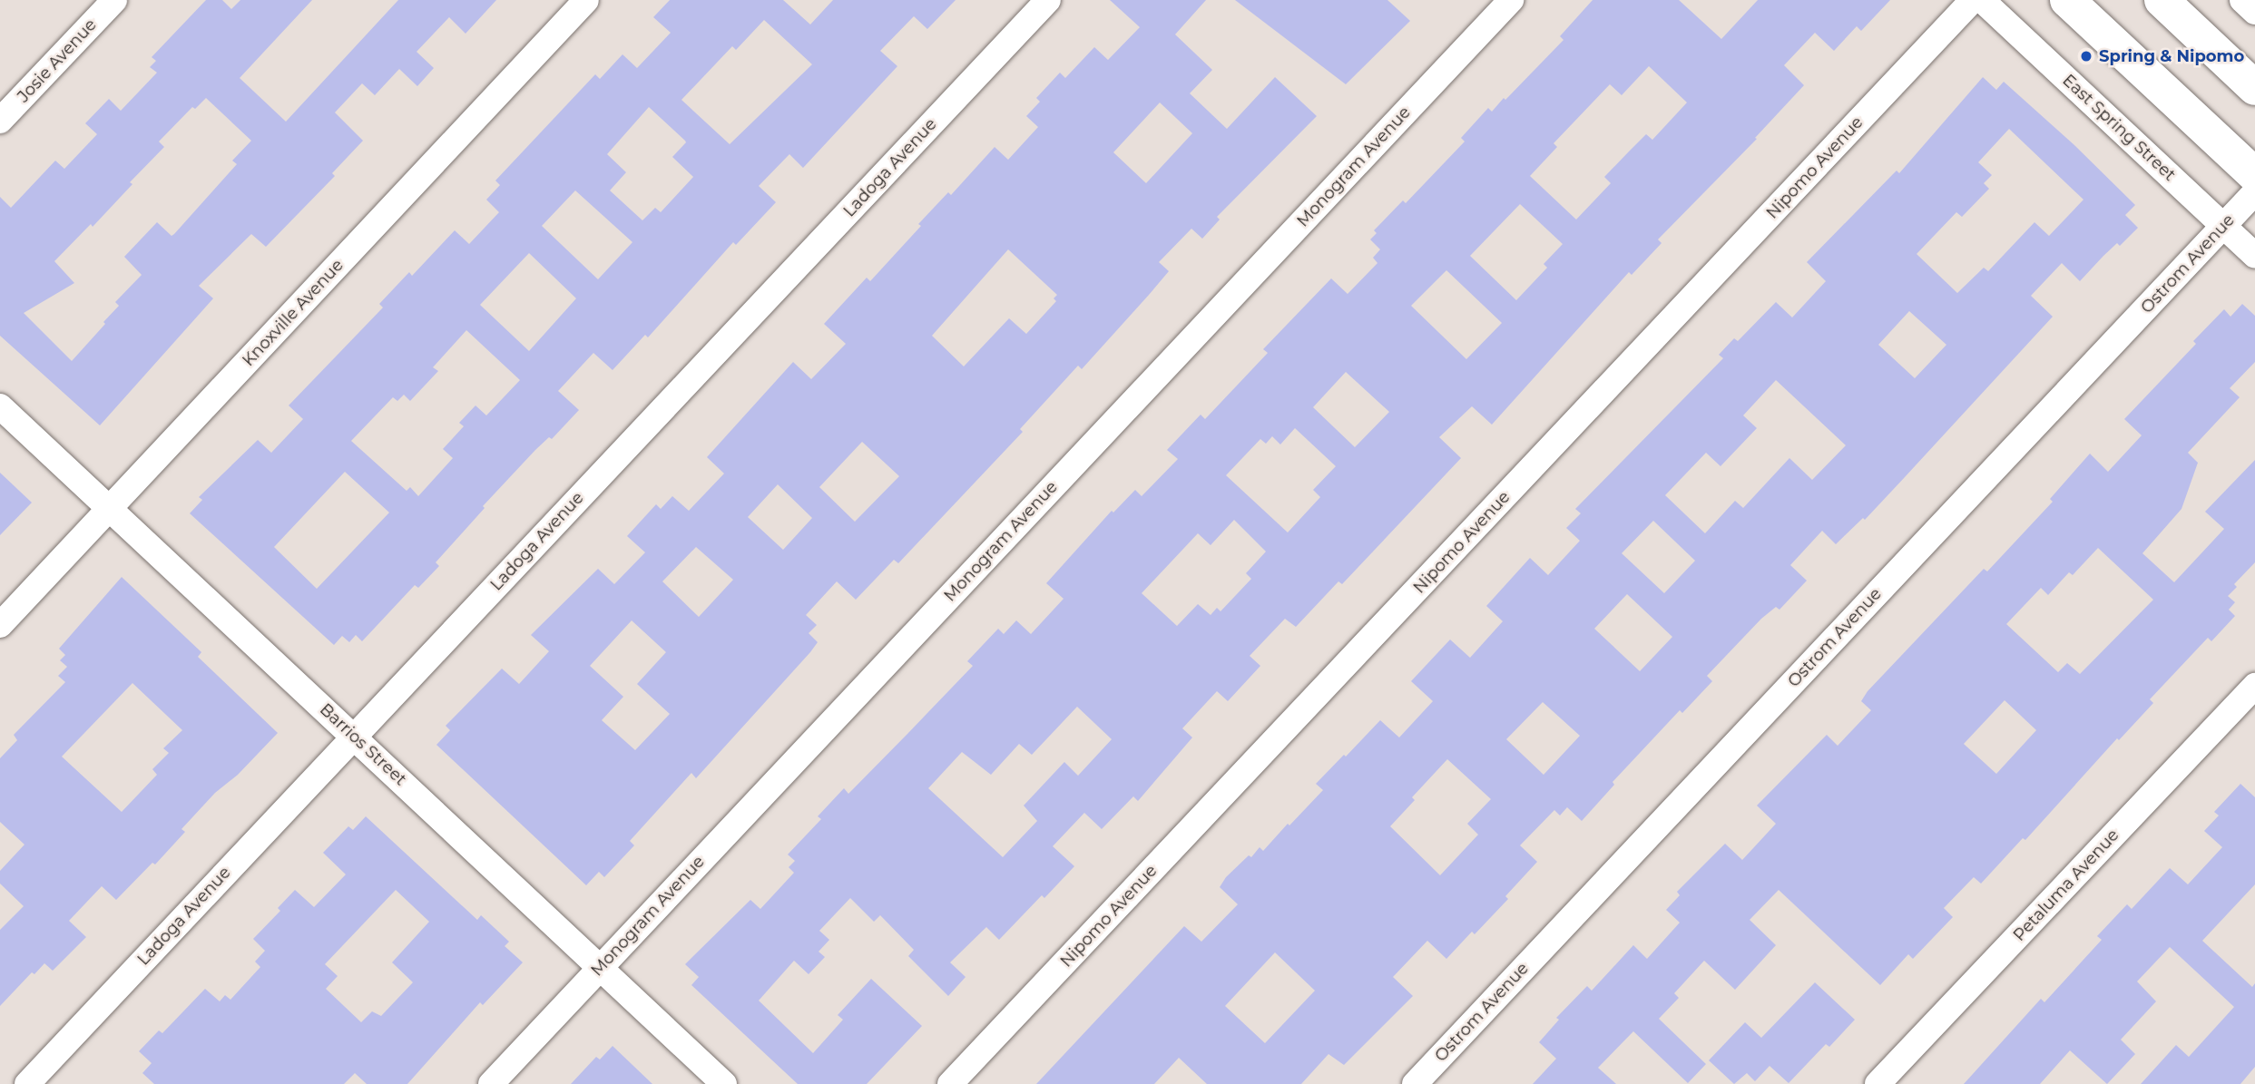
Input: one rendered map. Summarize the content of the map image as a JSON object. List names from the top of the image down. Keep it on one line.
{"streets":{"street":["Josie Avenue","East Spring Street","Monogram Avenue","Ladoga Avenue","Nipomo Avenue","Ostrom Avenue","Knoxville Avenue","Barrios Street","Petaluma Avenue"]},"crossings":[["East Spring Street","Ostrom Avenue"],["Monogram Avenue","Barrios Street"],["Ladoga Avenue","Barrios Street"],["Knoxville Avenue","Barrios Street"]],"places":["Spring & Nipomo"]}
